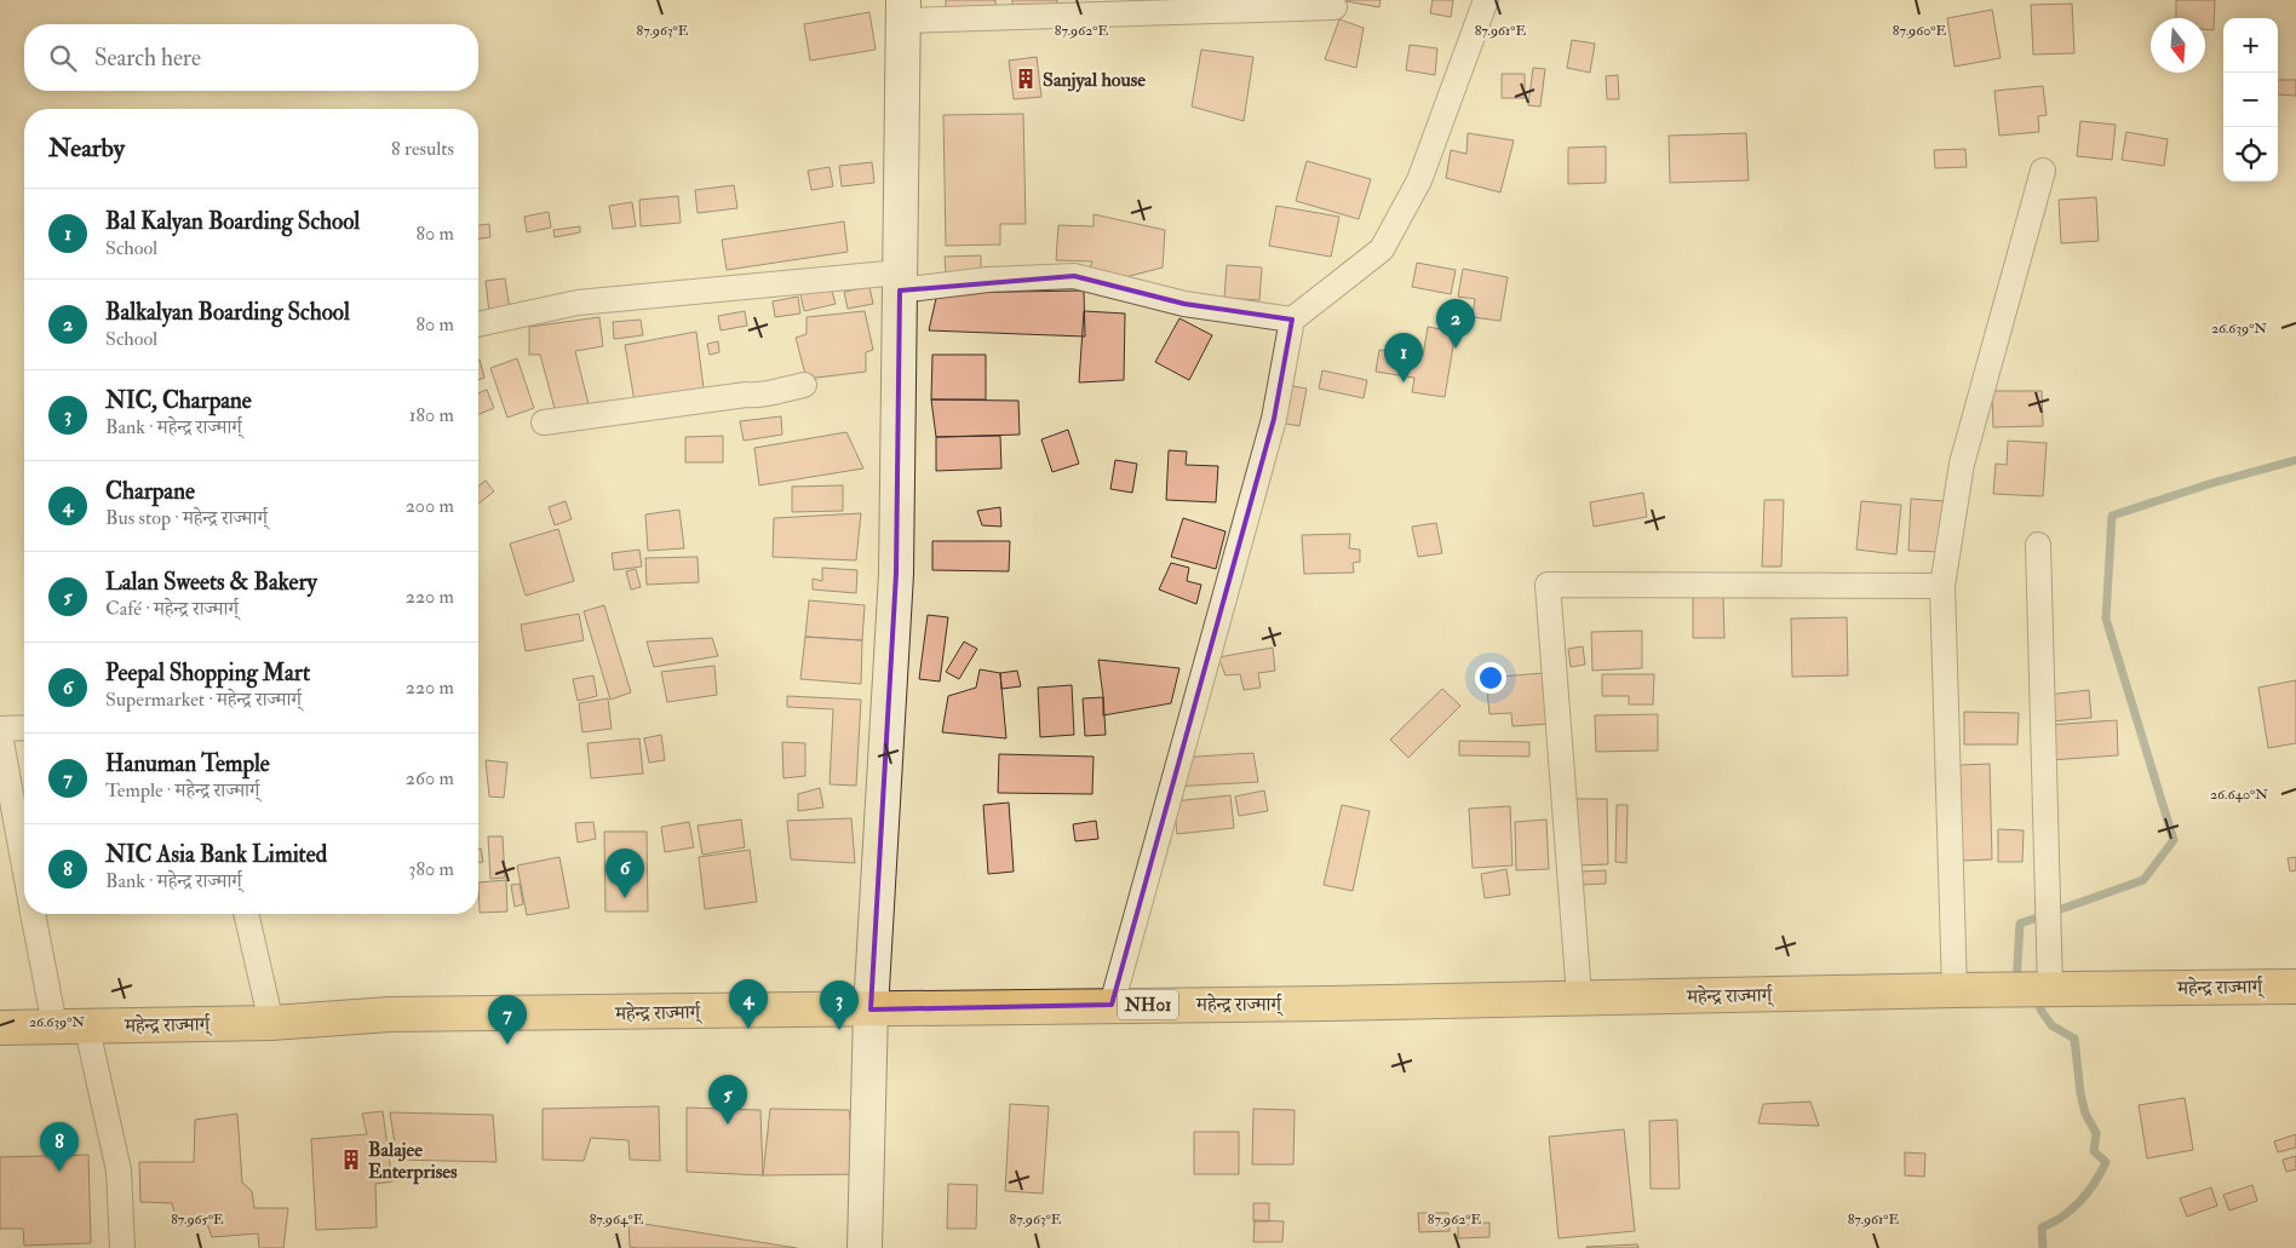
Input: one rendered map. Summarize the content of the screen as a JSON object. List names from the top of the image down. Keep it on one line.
{"streets":{"highway":["महेन्द्र राज्मार्ग्","NH01"]},"places":{"building":["Sanjyal house","Balajee Enterprises"]},"north":"bottom","page":{"map_buttons":["+","−"],"search":"Search here","heading":["Nearby","8 results"],"list":[{"mark":"1","name":"Bal Kalyan Boarding School","note":"School","value":"80 m"},{"mark":"2","name":"Balkalyan Boarding School","note":"School","value":"80 m"},{"mark":"3","name":"NIC, Charpane","note":"Bank · महेन्द्र राज्मार्ग्","value":"180 m"},{"mark":"4","name":"Charpane","note":"Bus stop · महेन्द्र राज्मार्ग्","value":"200 m"},{"mark":"5","name":"Lalan Sweets & Bakery","note":"Café · महेन्द्र राज्मार्ग्","value":"220 m"},{"mark":"6","name":"Peepal Shopping Mart","note":"Supermarket · महेन्द्र राज्मार्ग्","value":"220 m"},{"mark":"7","name":"Hanuman Temple","note":"Temple · महेन्द्र राज्मार्ग्","value":"260 m"},{"mark":"8","name":"NIC Asia Bank Limited","note":"Bank · महेन्द्र राज्मार्ग्","value":"380 m"}],"pins":["2","1","6","4","3","7","5","8"]},"coordinates":["87.963°E","87.962°E","87.961°E","87.960°E","26.639°N","26.640°N","87.965°E","87.964°E"]}
